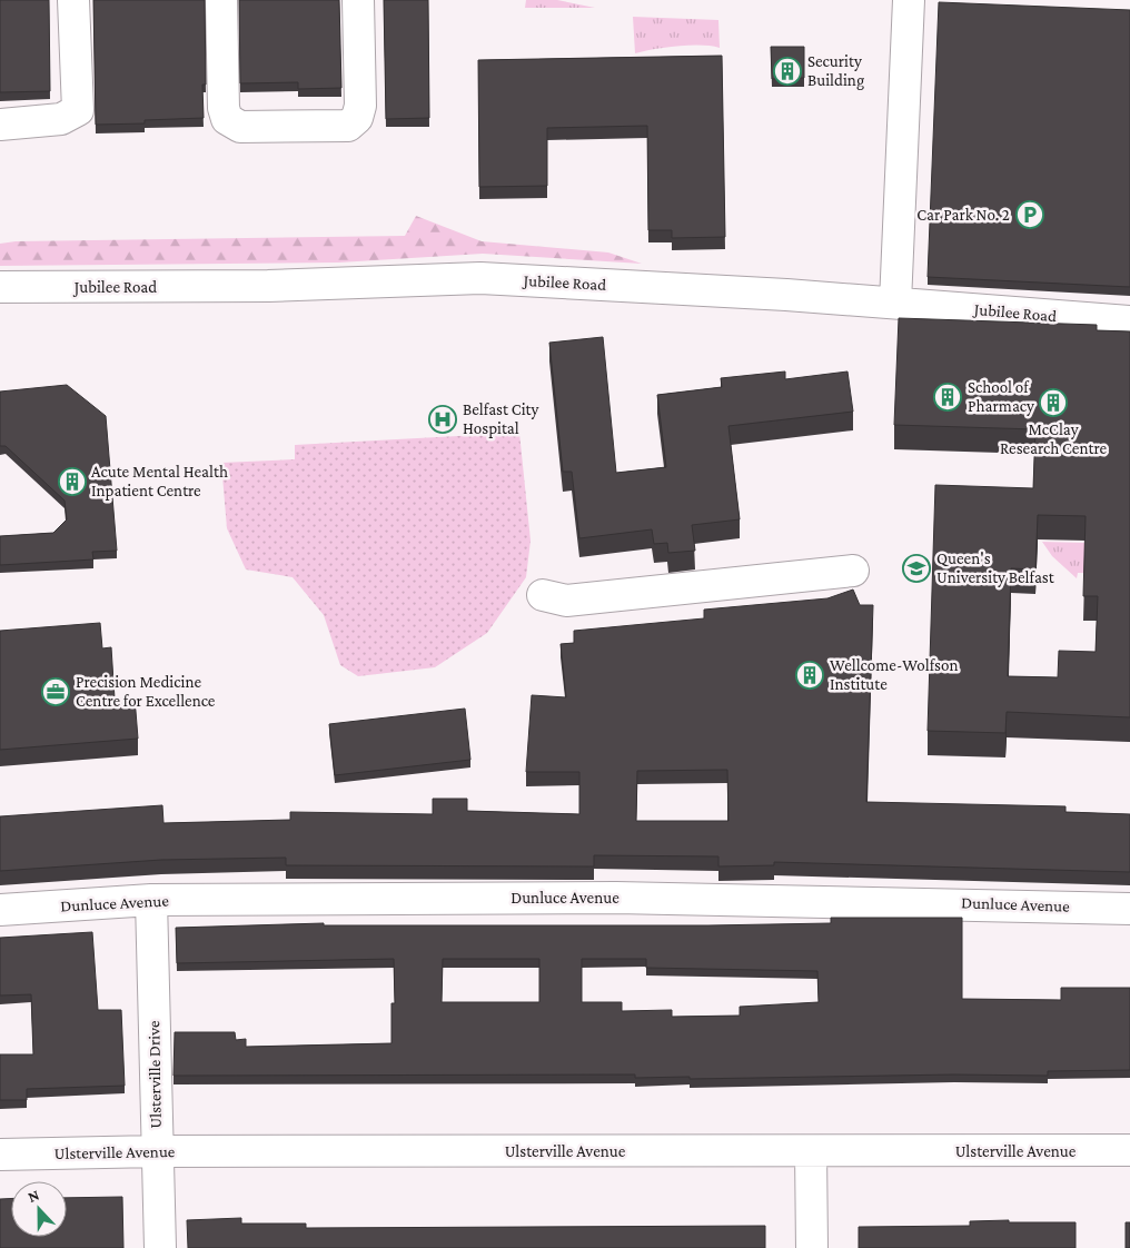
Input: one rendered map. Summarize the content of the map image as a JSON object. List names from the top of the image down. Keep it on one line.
{"streets":{"street":["Jubilee Road","Dunluce Avenue","Ulsterville Drive","Ulsterville Avenue"]},"crossings":[["Dunluce Avenue","Ulsterville Drive"],["Ulsterville Drive","Ulsterville Avenue"]],"places":{"building":["Security Building","School of Pharmacy","McClay Research Centre","Acute Mental Health Inpatient Centre","Wellcome-Wolfson Institute"],"parking":["Car Park No. 2"],"hospital":["Belfast City Hospital"],"school or university":["Queen's University Belfast"],"office":["Precision Medicine Centre for Excellence"]},"north":"top"}
